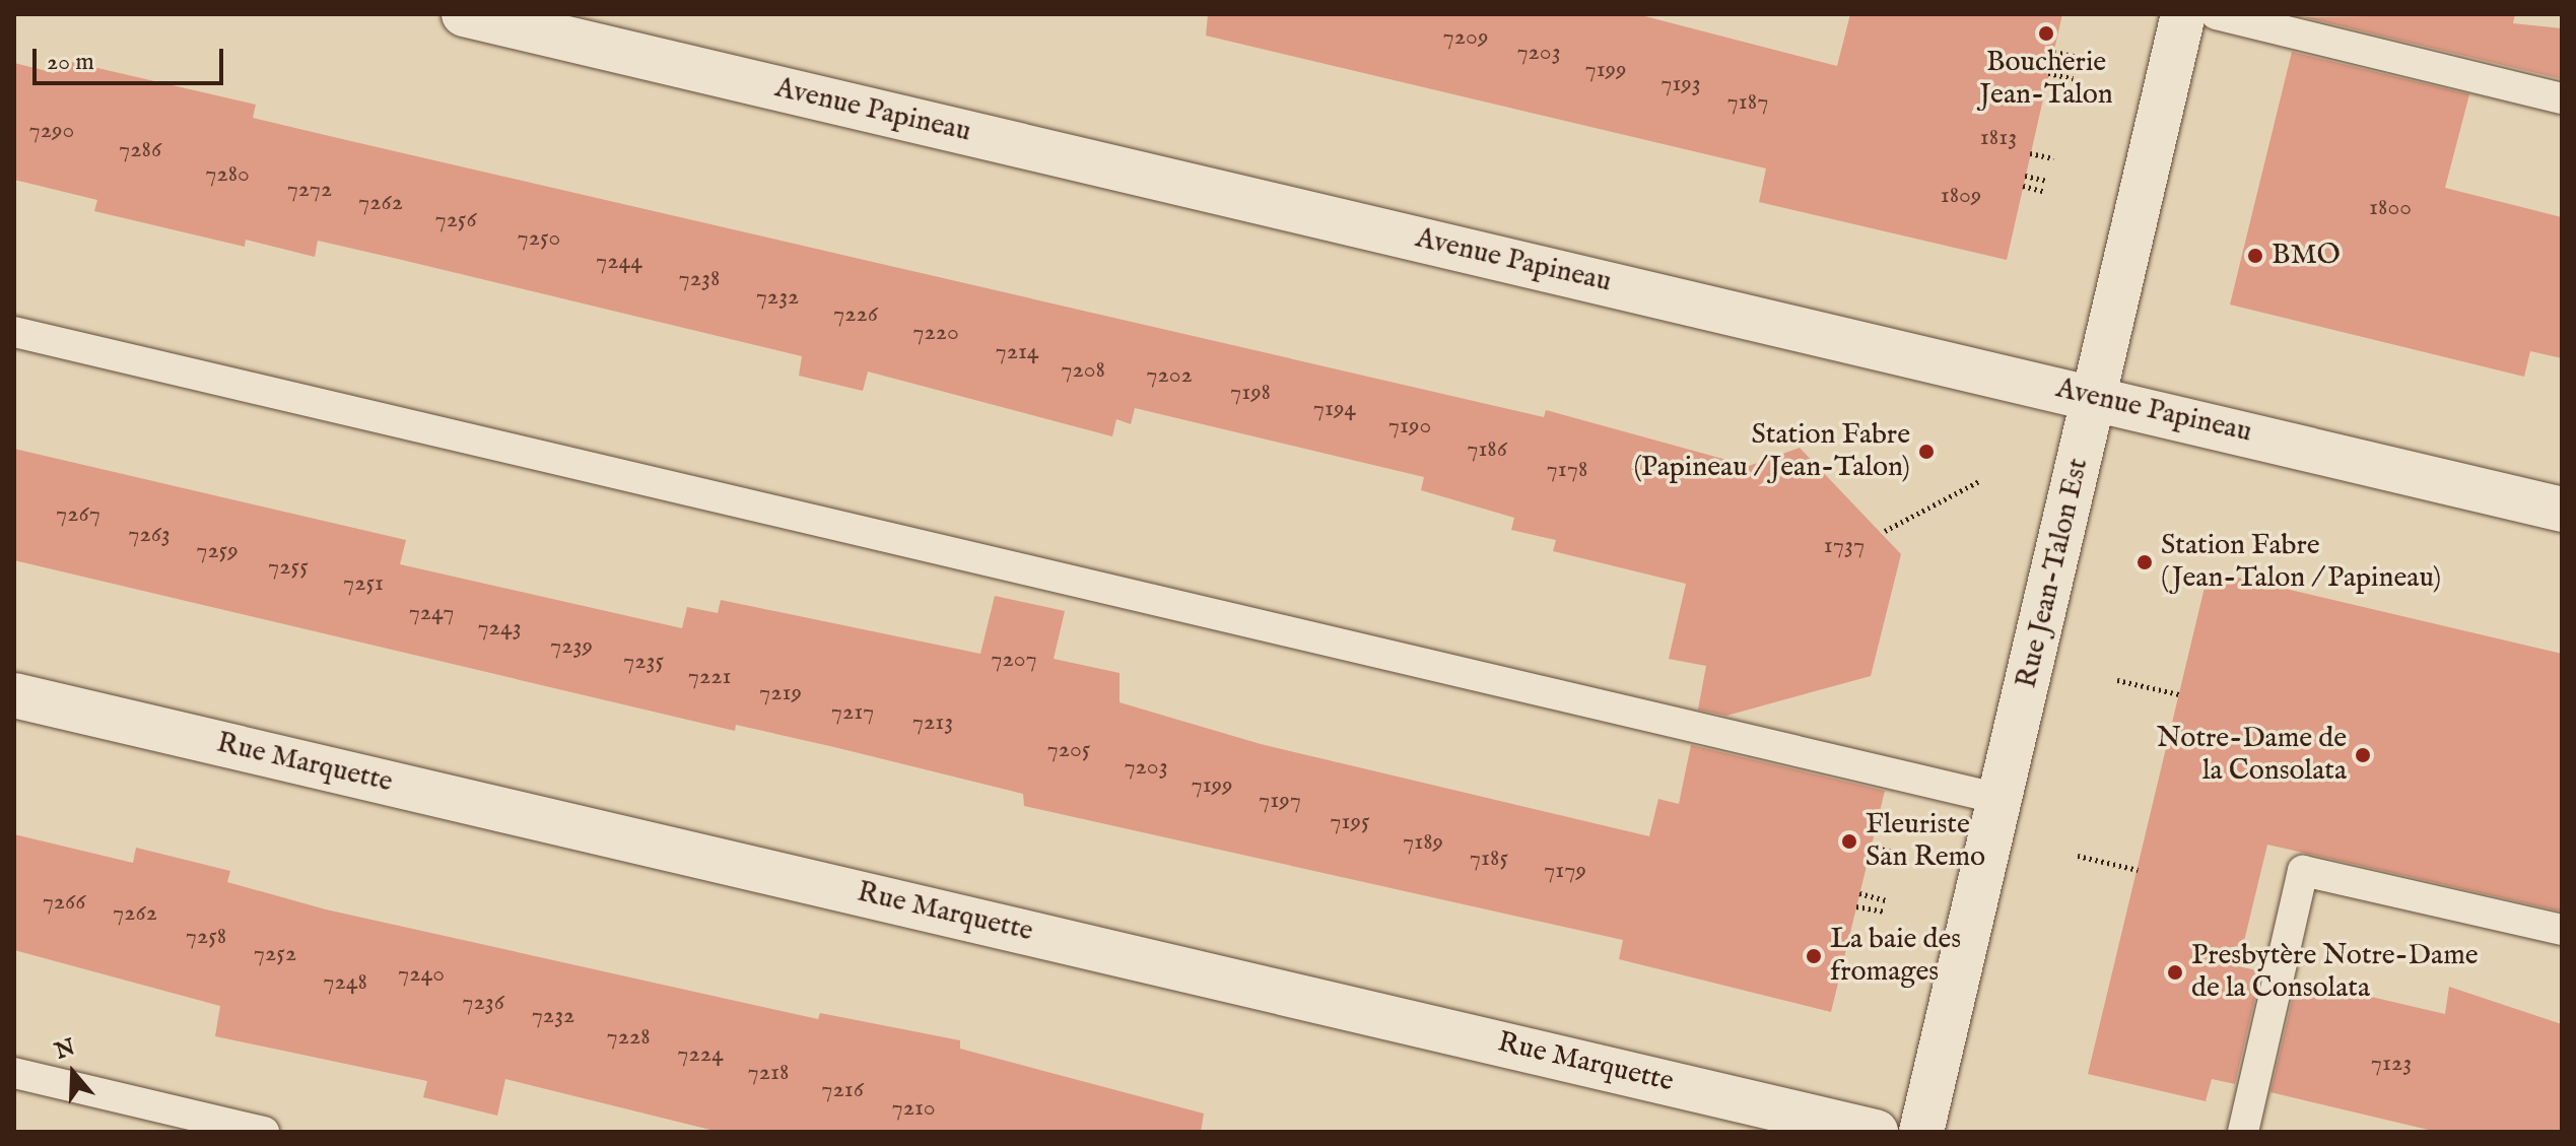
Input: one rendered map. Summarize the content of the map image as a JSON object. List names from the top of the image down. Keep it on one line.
{"streets":{"main road":["Avenue Papineau","Rue Jean-Talon Est","Rue Marquette"]},"crossings":[["Avenue Papineau","Rue Jean-Talon Est"]],"places":["Boucherie Jean-Talon","BMO","Station Fabre (Papineau / Jean-Talon)","Station Fabre (Jean-Talon / Papineau)","Notre-Dame de la Consolata","Fleuriste San Remo","La baie des fromages","Presbytère Notre-Dame de la Consolata"],"house_numbers":["7209","7203","7199","7193","7187","7290","1813","7286","7280","7272","1809","7262","1800","7256","7250","7244","7238","7232","7226","7220","7214","7208","7202","7198","7194","7190","7186","7178","7267","7263","1737","7259","7255","7251","7247","7243","7239","7207","7235","7221","7219","7217","7213","7205","7203","7199","7197","7195","7189","7185","7179","7266","7262","7258","7252","7240","7248","7236","7232","7228","7224","7123","7218","7216","7210"],"scale_bar":"20 m","north":"top"}
